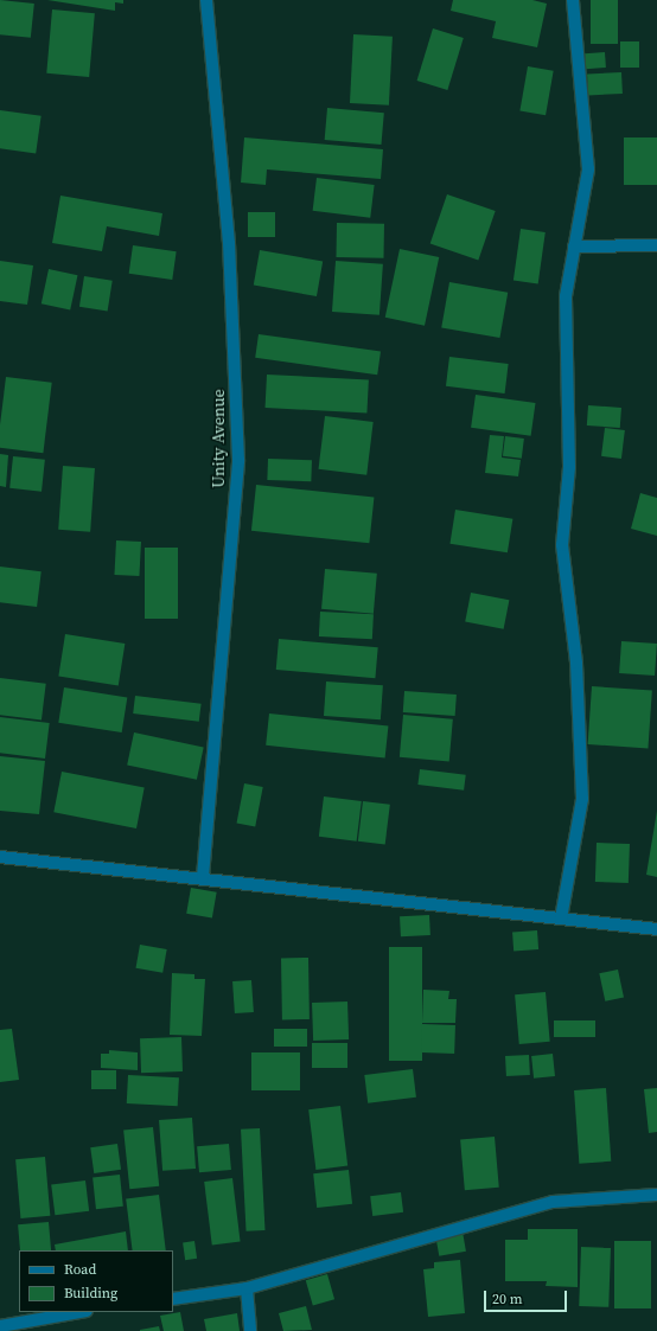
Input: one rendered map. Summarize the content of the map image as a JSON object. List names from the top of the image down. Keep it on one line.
{"streets":{"street":["Unity Avenue"]},"legend":["Road","Building"],"scale_bar":"20 m"}
